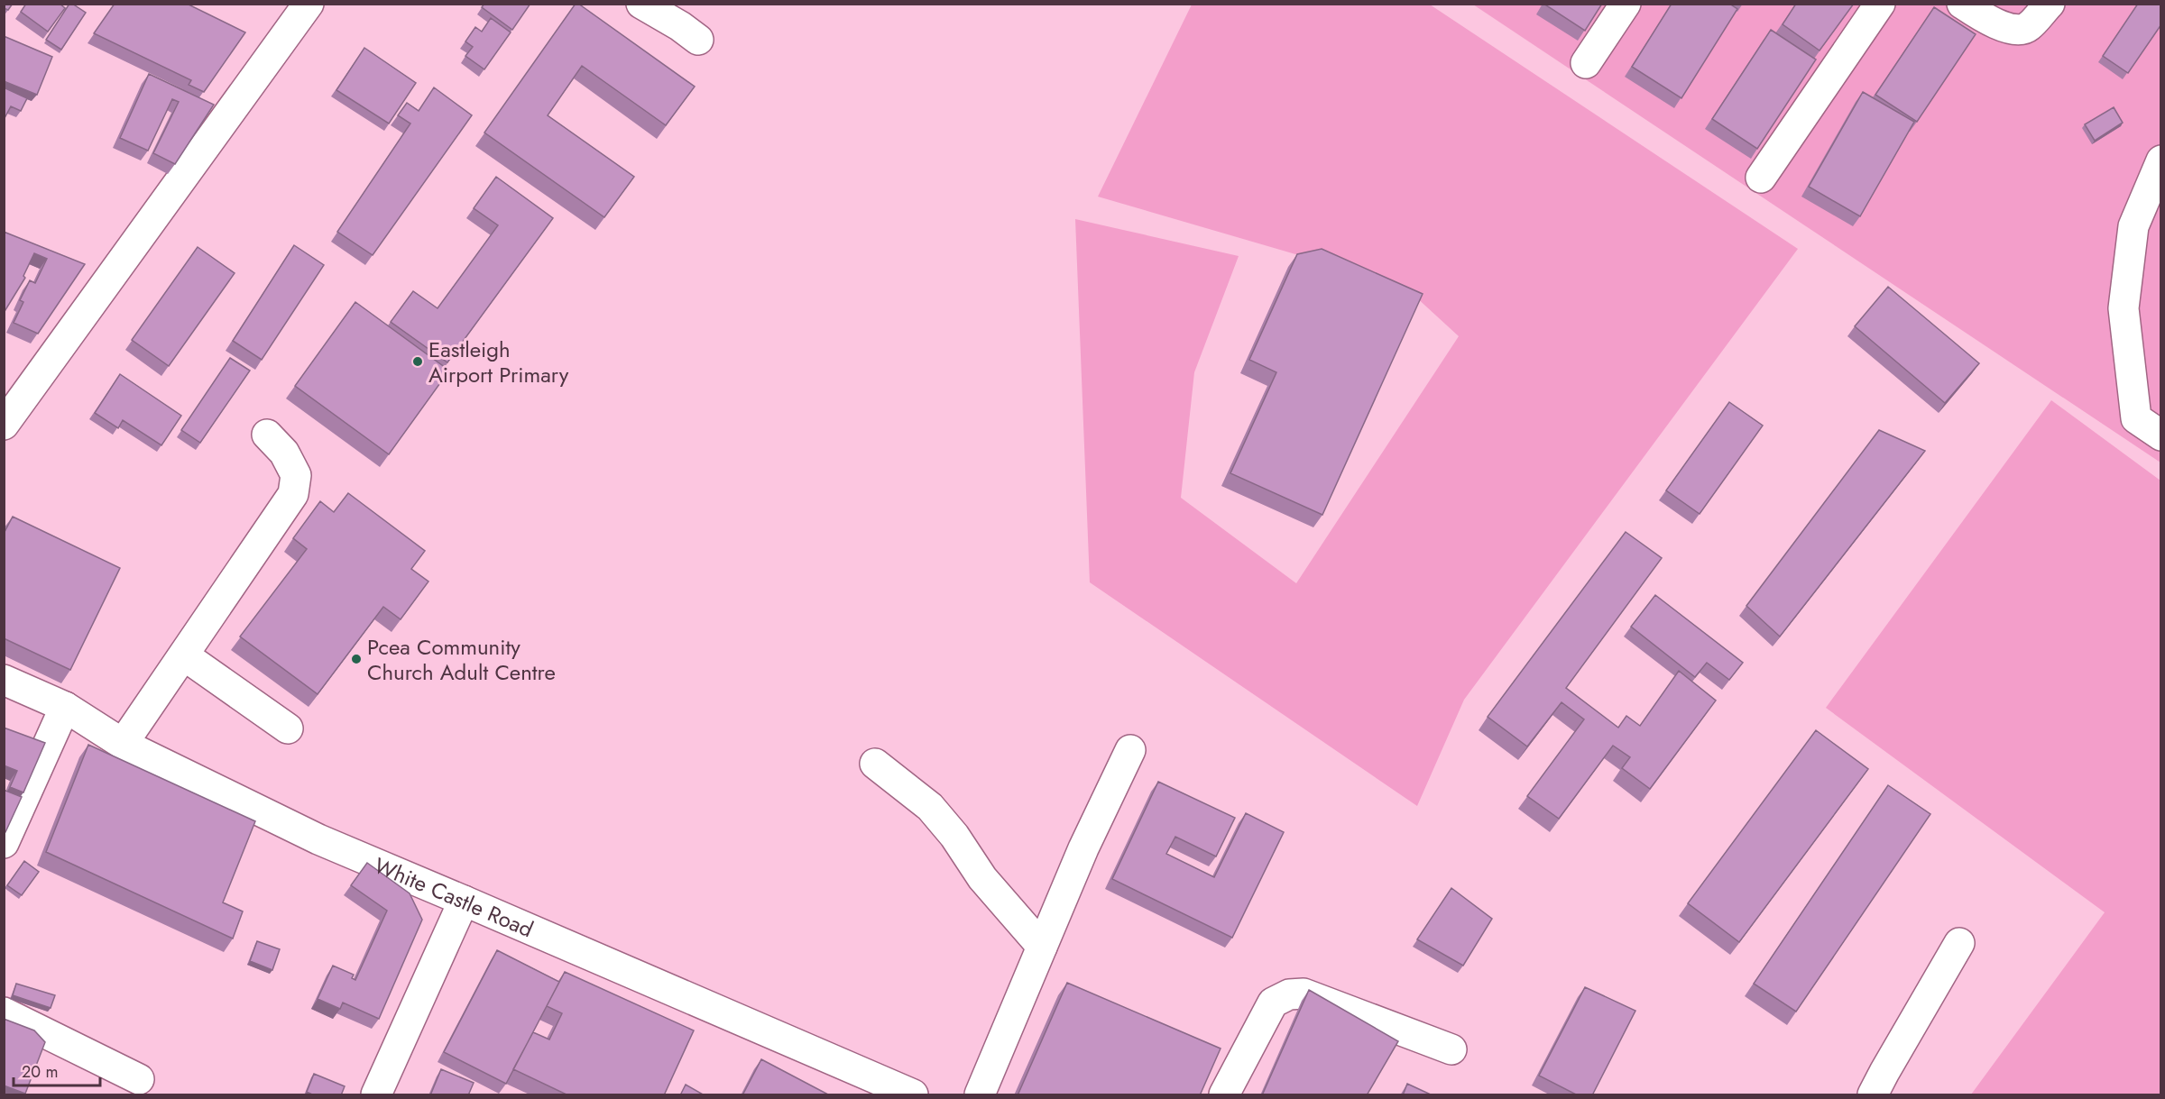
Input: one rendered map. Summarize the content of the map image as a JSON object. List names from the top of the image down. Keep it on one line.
{"streets":{"street":["White Castle Road"]},"places":["Eastleigh Airport Primary","Pcea Community Church Adult Centre"],"scale_bar":"20 m"}
